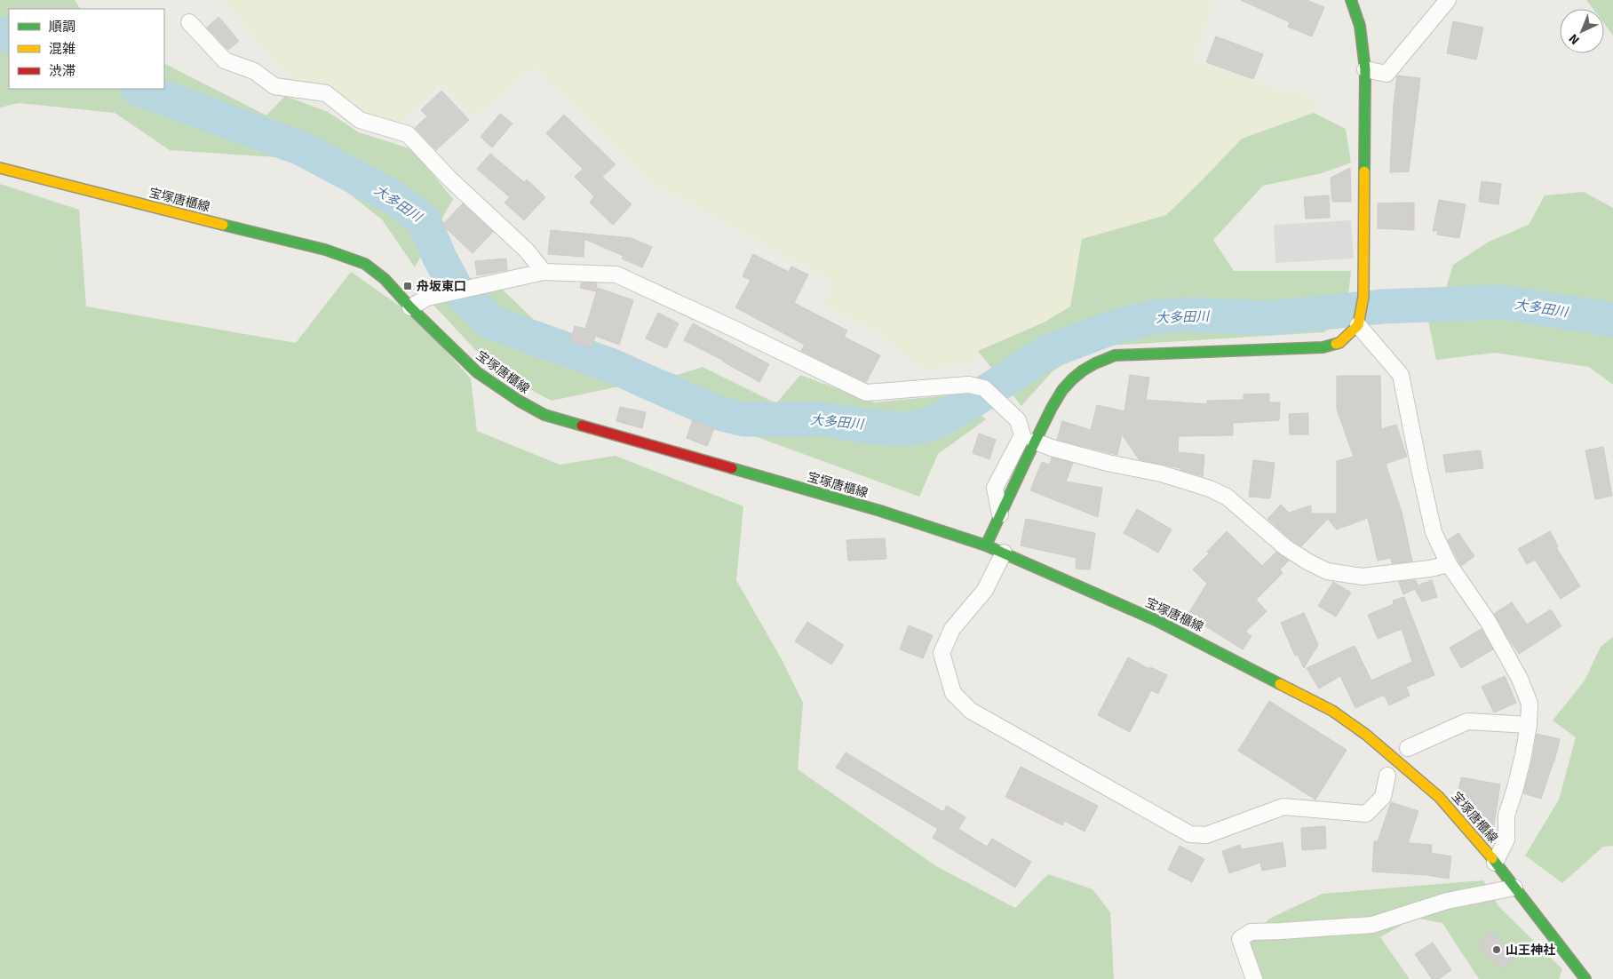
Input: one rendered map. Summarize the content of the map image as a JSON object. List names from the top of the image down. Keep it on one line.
{"streets":{"main road":["宝塚唐櫃線"]},"water":["大多田川"],"places":{"transit":["舟坂東口"],"other":["山王神社"]},"legend":["順調","混雑","渋滞"],"north":"bottom left"}
